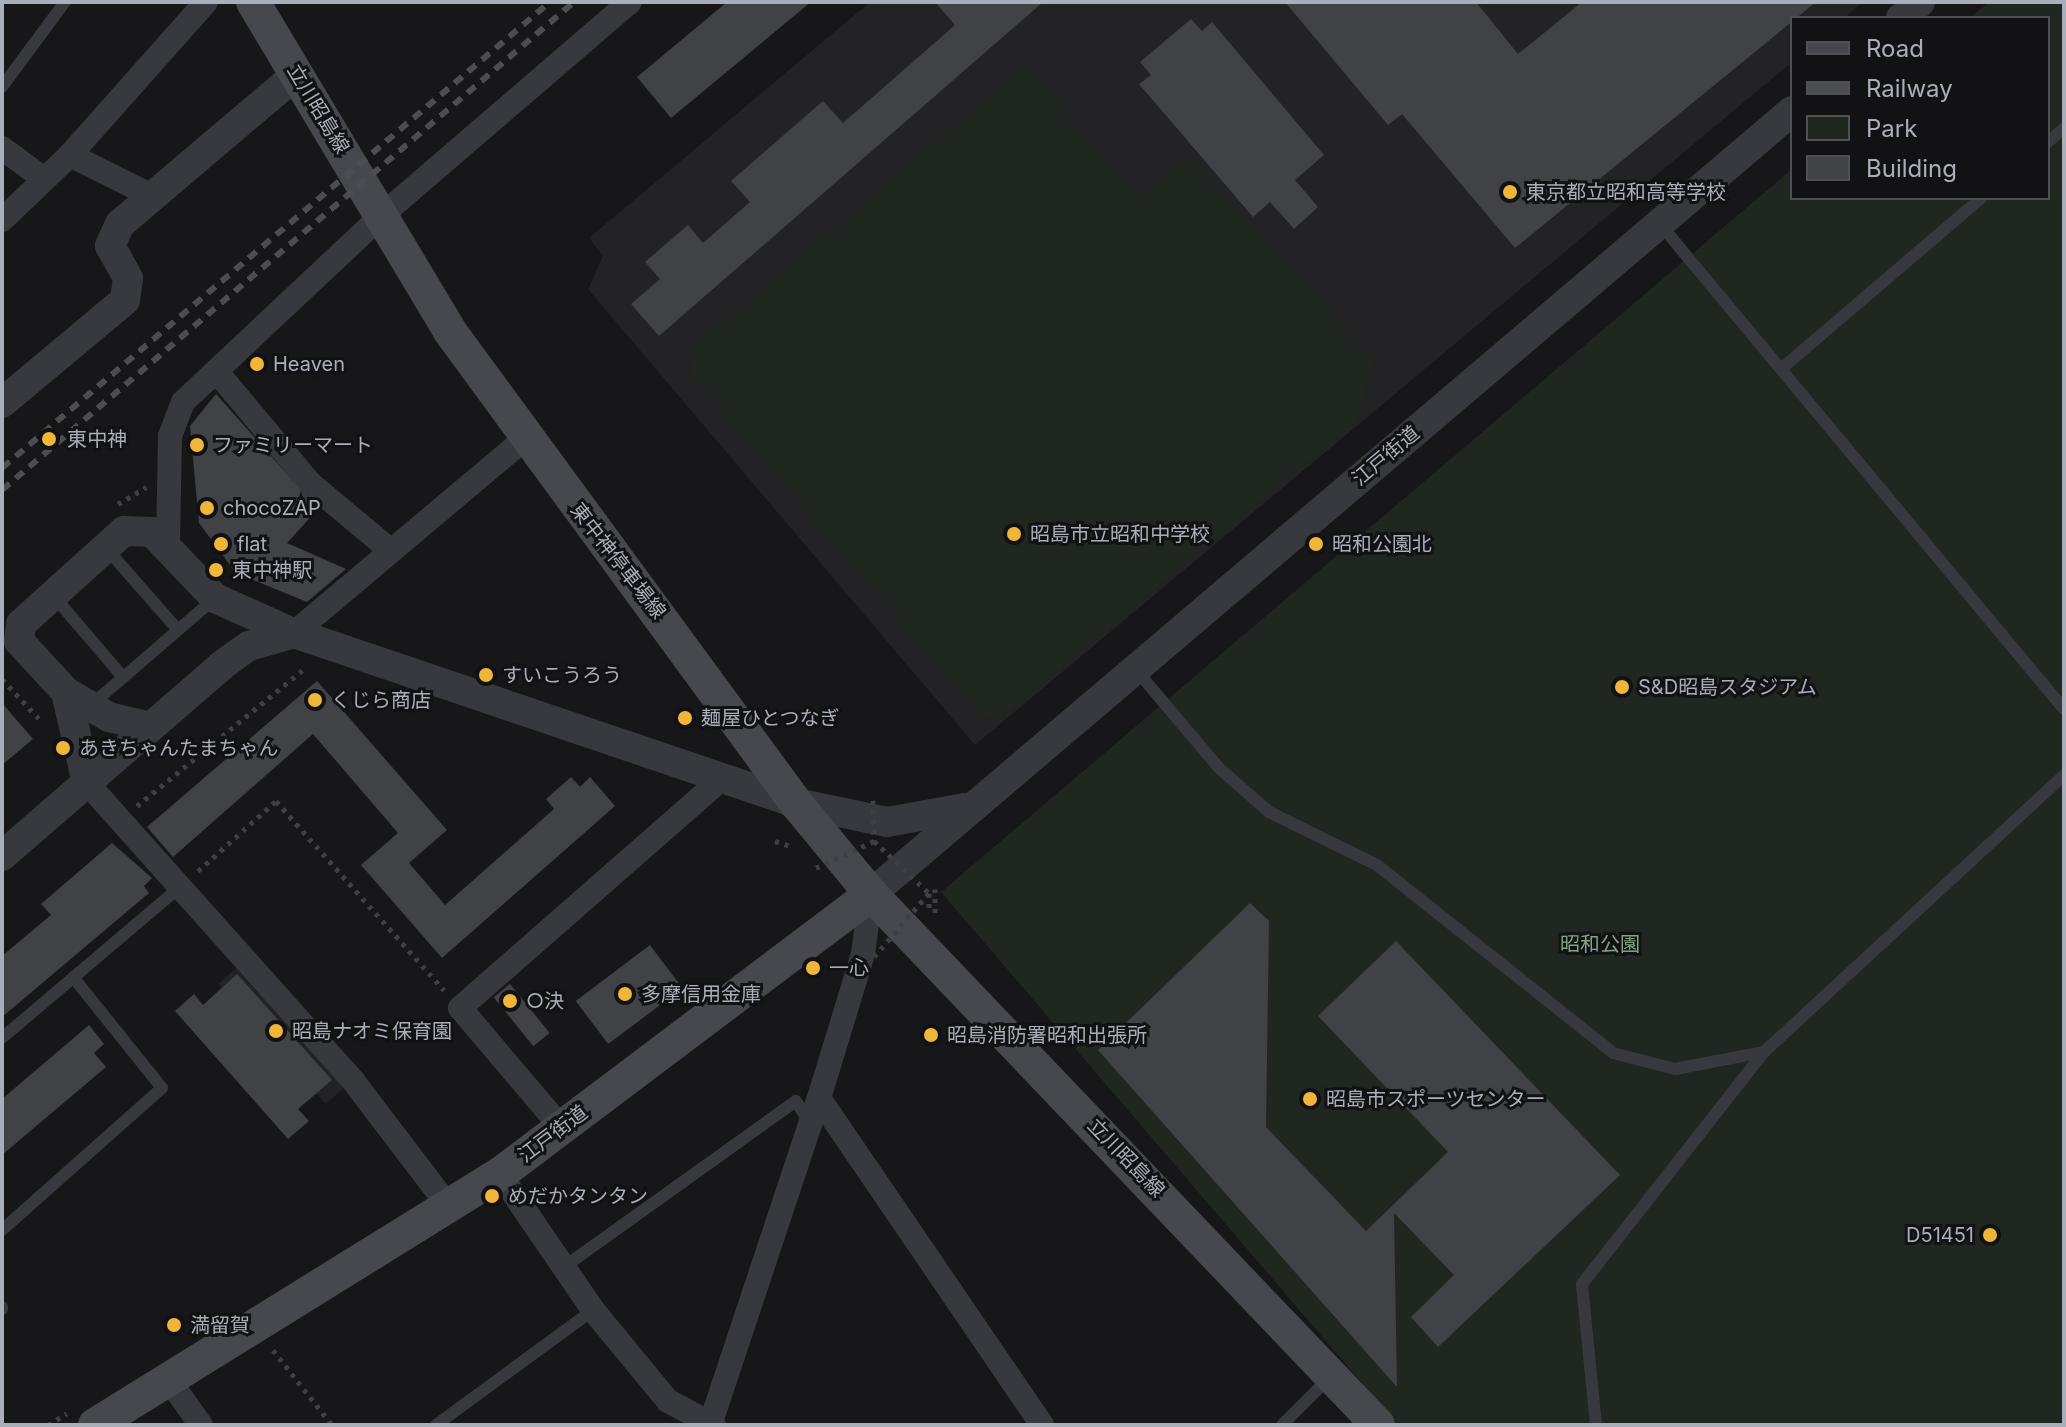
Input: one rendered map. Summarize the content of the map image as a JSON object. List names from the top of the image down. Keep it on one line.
{"streets":{"main road":["立川昭島線","江戸街道","東中神停車場線"]},"crossings":[["立川昭島線","江戸街道"],["立川昭島線","東中神停車場線"],["江戸街道","東中神停車場線"]],"parks":["昭和公園"],"places":["東京都立昭和高等学校","Heaven","東中神","ファミリーマート","chocoZAP","昭島市立昭和中学校","flat","昭和公園北","東中神駅","すいこうろう","S&D昭島スタジアム","くじら商店","麺屋ひとつなぎ","あきちゃんたまちゃん","一心","多摩信用金庫","○決","昭島ナオミ保育園","昭島消防署昭和出張所","昭島市スポーツセンター","めだかタンタン","D51451","満留賀"],"legend":["Road","Railway","Park","Building"]}
